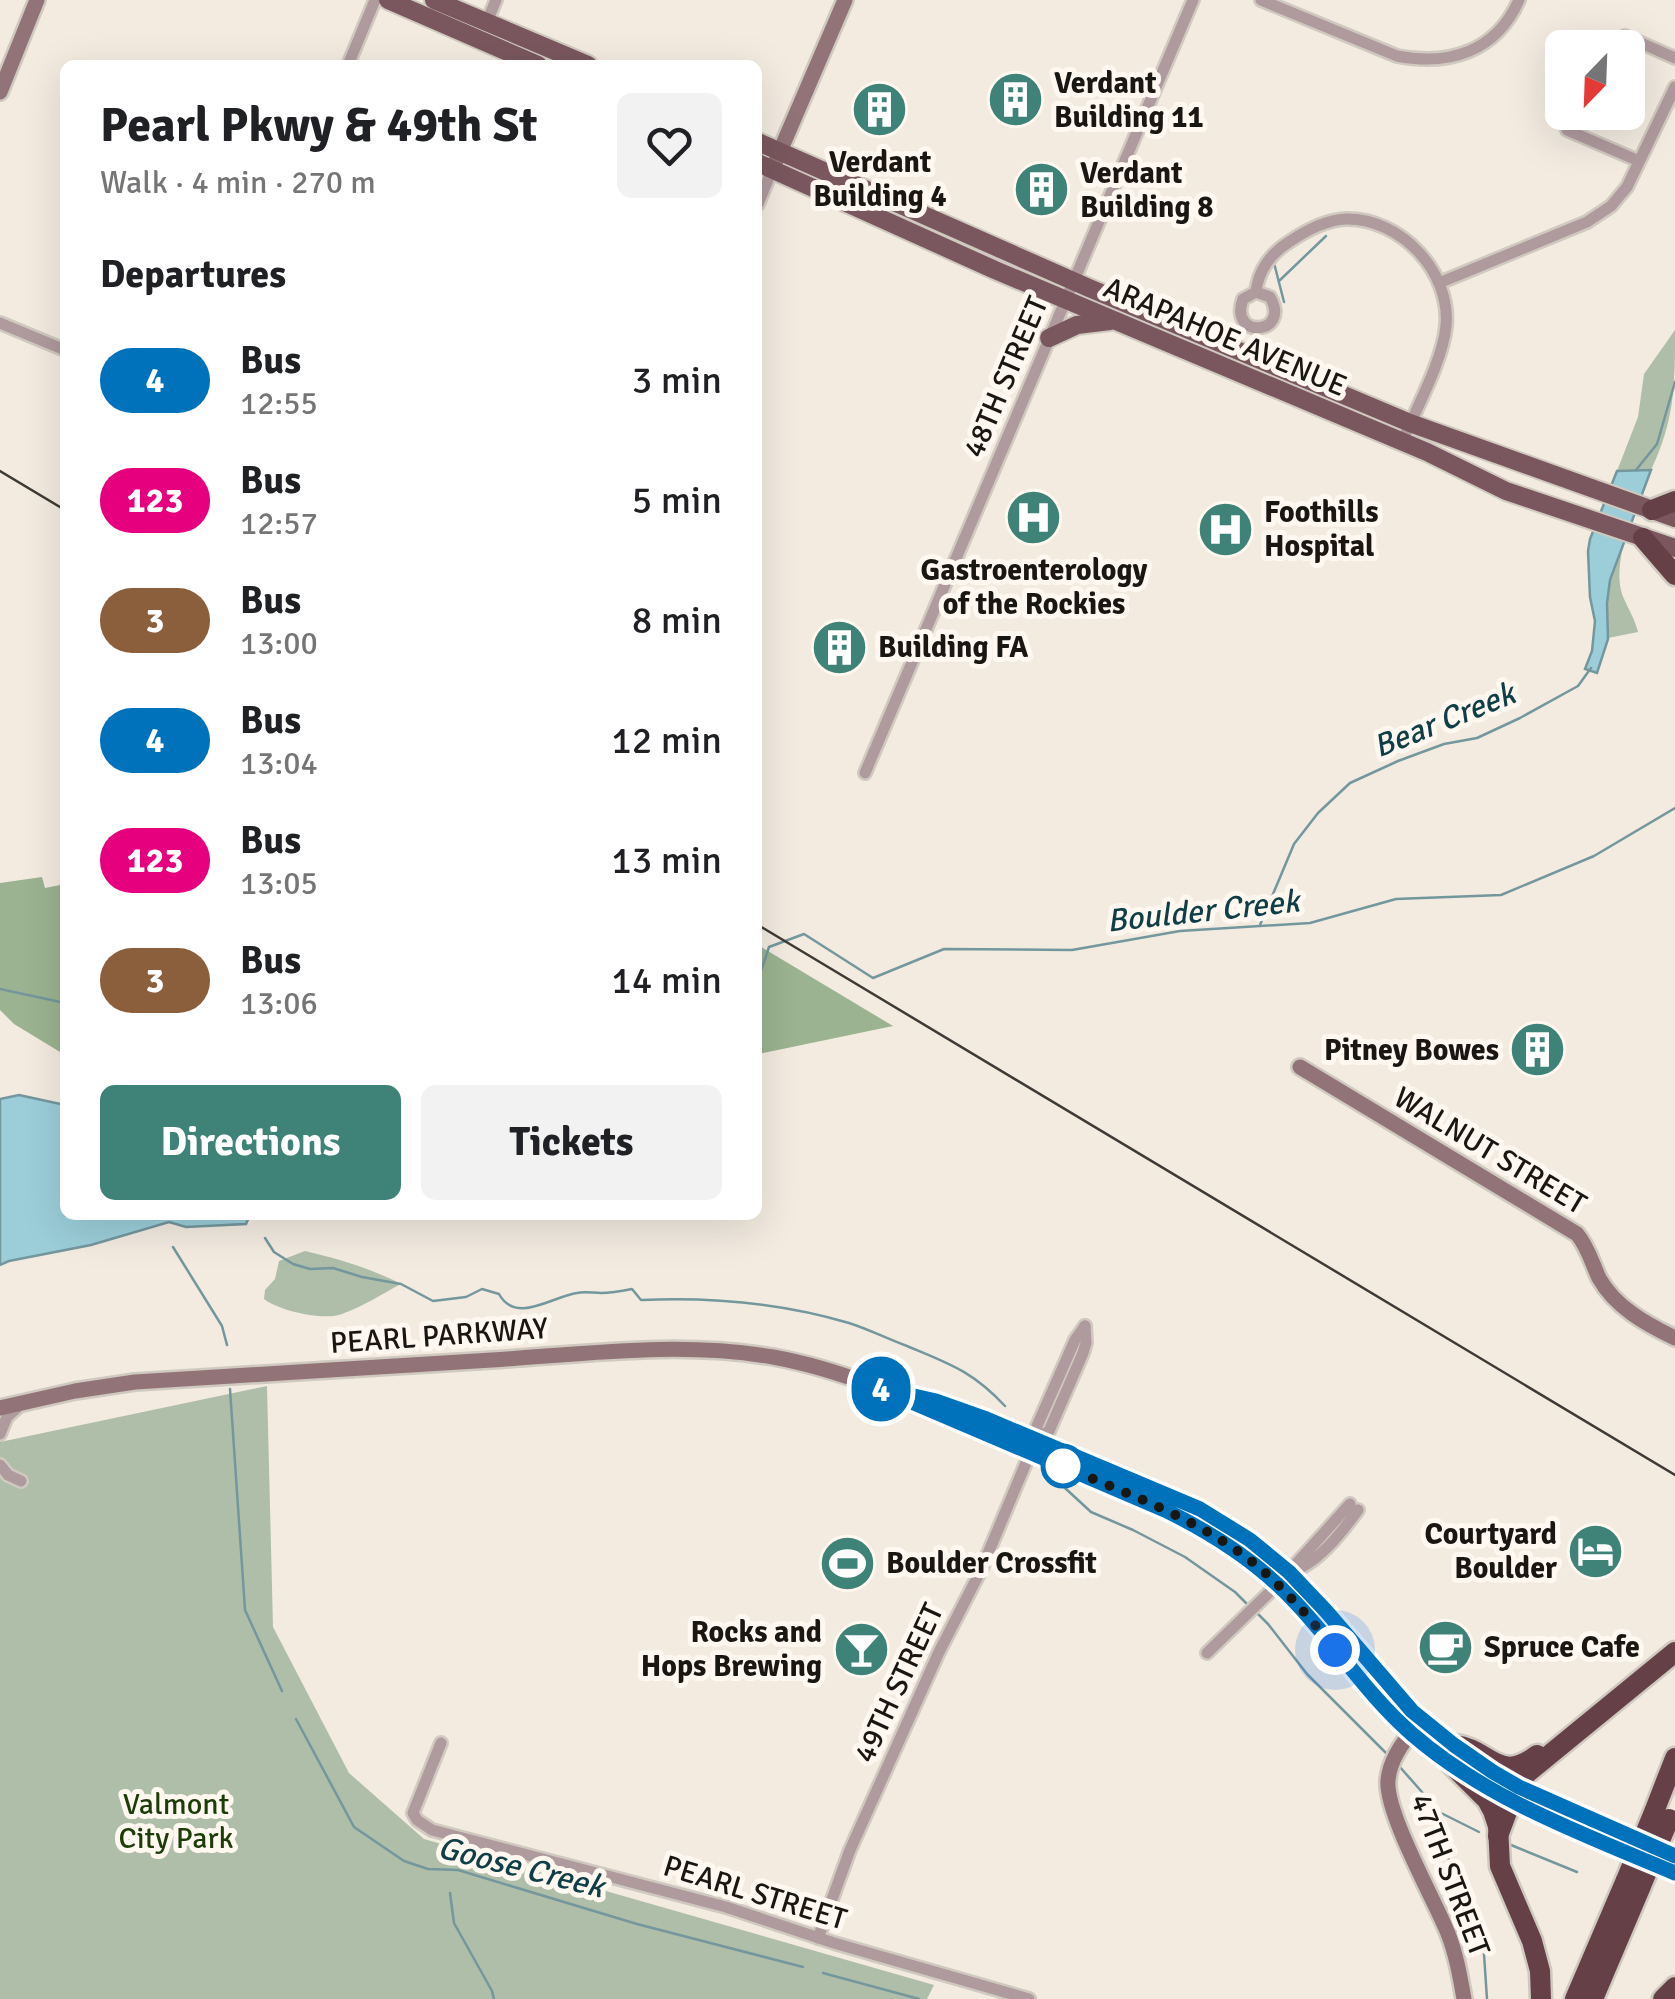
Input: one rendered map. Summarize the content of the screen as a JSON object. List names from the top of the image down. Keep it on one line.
{"streets":{"main road":["ARAPAHOE AVENUE","WALNUT STREET","PEARL PARKWAY","47TH STREET"],"street":["48TH STREET","49TH STREET","PEARL STREET"]},"crossings":[["ARAPAHOE AVENUE","48TH STREET"],["PEARL PARKWAY","49TH STREET"],["PEARL PARKWAY","47TH STREET"],["49TH STREET","PEARL STREET"]],"water":["Bear Creek","Boulder Creek","Goose Creek"],"parks":["Valmont City Park"],"places":{"building":["Verdant Building 11","Verdant Building 4","Verdant Building 8","Building FA","Pitney Bowes"],"hospital":["Gastroenterology of the Rockies","Foothills Hospital"],"hotel":["Courtyard Boulder"],"sports":["Boulder Crossfit"],"cafe":["Spruce Cafe"],"bar":["Rocks and Hops Brewing"]},"lines":["bus line 4"],"north":"bottom left","page":{"on_map":"4","heading":[["Pearl Pkwy & 49th St","Walk · 4 min · 270 m"],"Departures"],"list":[{"mark":"4","name":"Bus","note":"12:55","value":"3 min"},{"mark":"123","name":"Bus","note":"12:57","value":"5 min"},{"mark":"3","name":"Bus","note":"13:00","value":"8 min"},{"mark":"4","name":"Bus","note":"13:04","value":"12 min"},{"mark":"123","name":"Bus","note":"13:05","value":"13 min"},{"mark":"3","name":"Bus","note":"13:06","value":"14 min"}],"buttons":["Directions","Tickets"]}}
